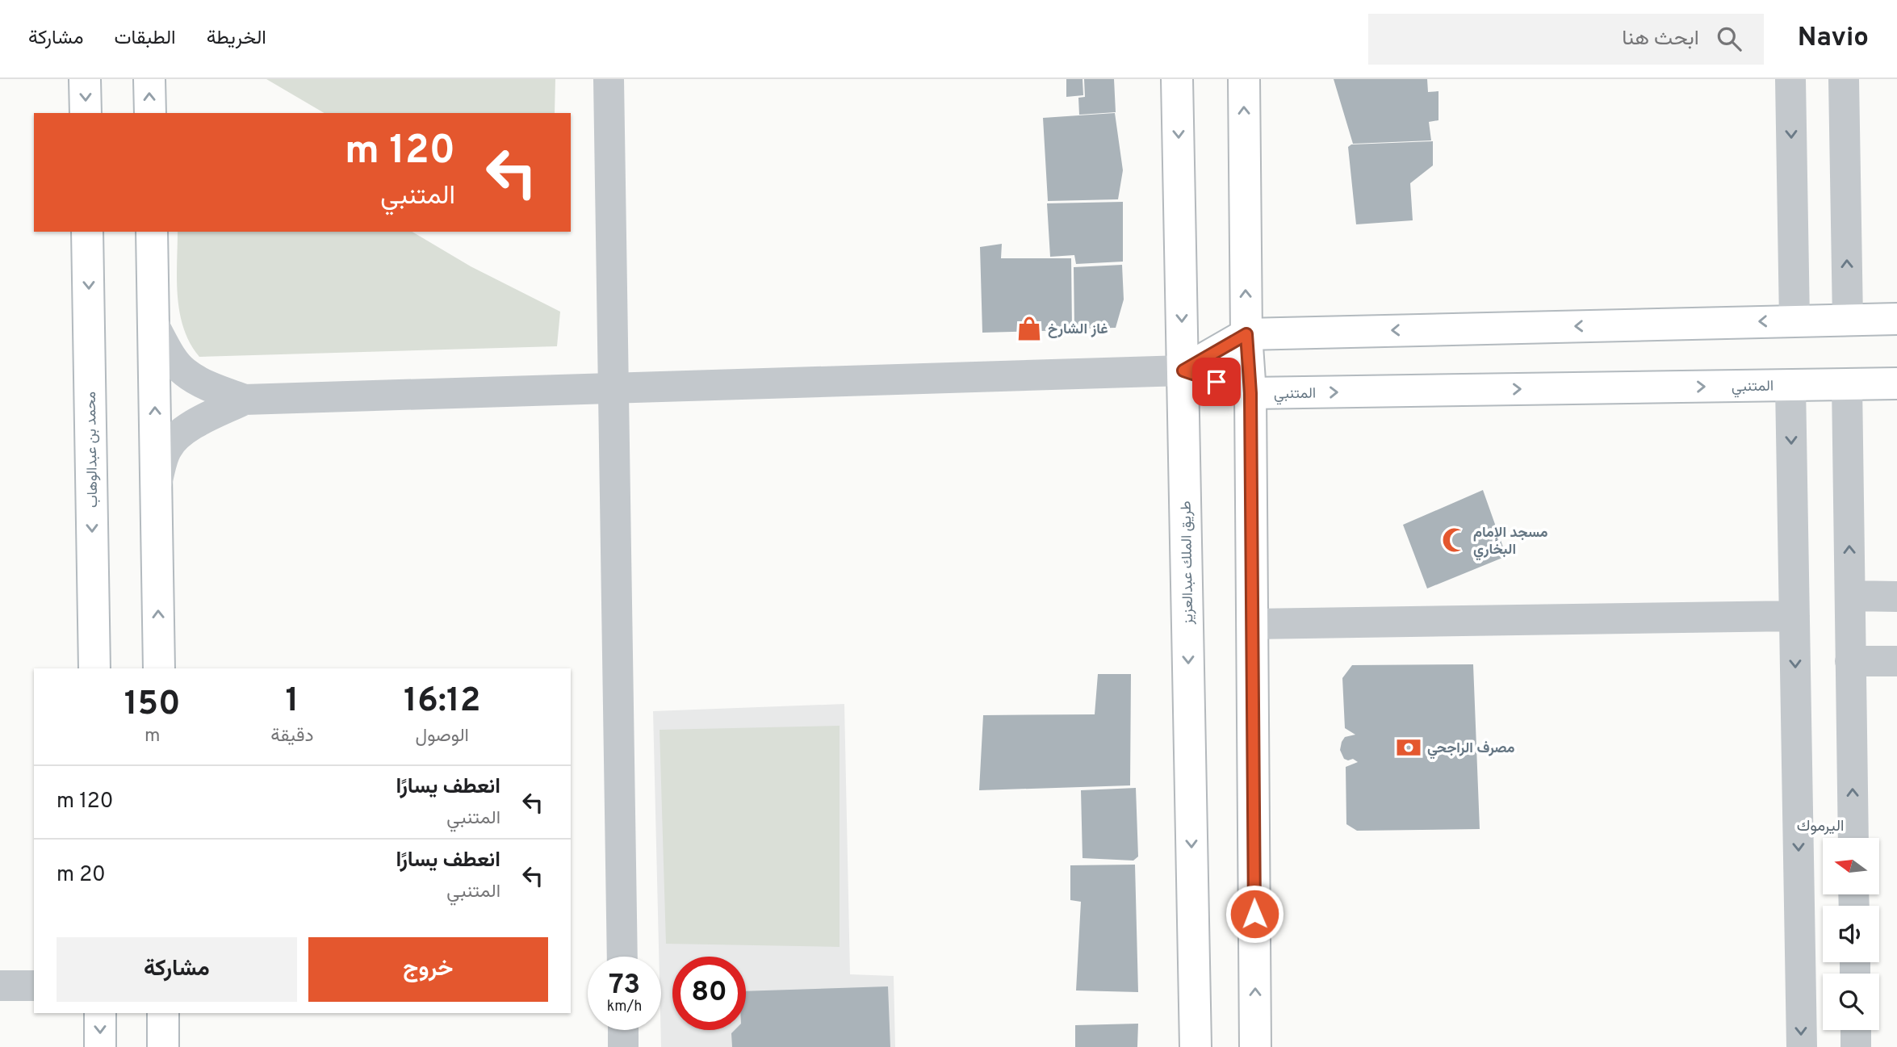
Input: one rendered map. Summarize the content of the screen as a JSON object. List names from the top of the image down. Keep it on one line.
{"streets":{"main road":["المتنبي","محمد بن عبدالوهاب","طريق الملك عبدالعزيز"]},"crossings":[["المتنبي","طريق الملك عبدالعزيز"]],"districts":["اليرموك"],"places":{"shop":["غاز الشارخ"],"mosque":["مسجد الإمام البخاري"],"bank":["مصرف الراجحي"]},"north":"left","page":{"header":"Navio","search":"ابحث هنا","nav":["الخريطة","الطبقات","مشاركة"],"turn":["120 m","المتنبي"],"eta":["16:12","الوصول","1","دقيقة","150","m"],"list":[{"name":"انعطف يسارًا","note":"المتنبي","value":"120 m"},{"name":"انعطف يسارًا","note":"المتنبي","value":"20 m"}],"buttons":["خروج","مشاركة"],"speed":"73 km/h","limit":"80"}}
